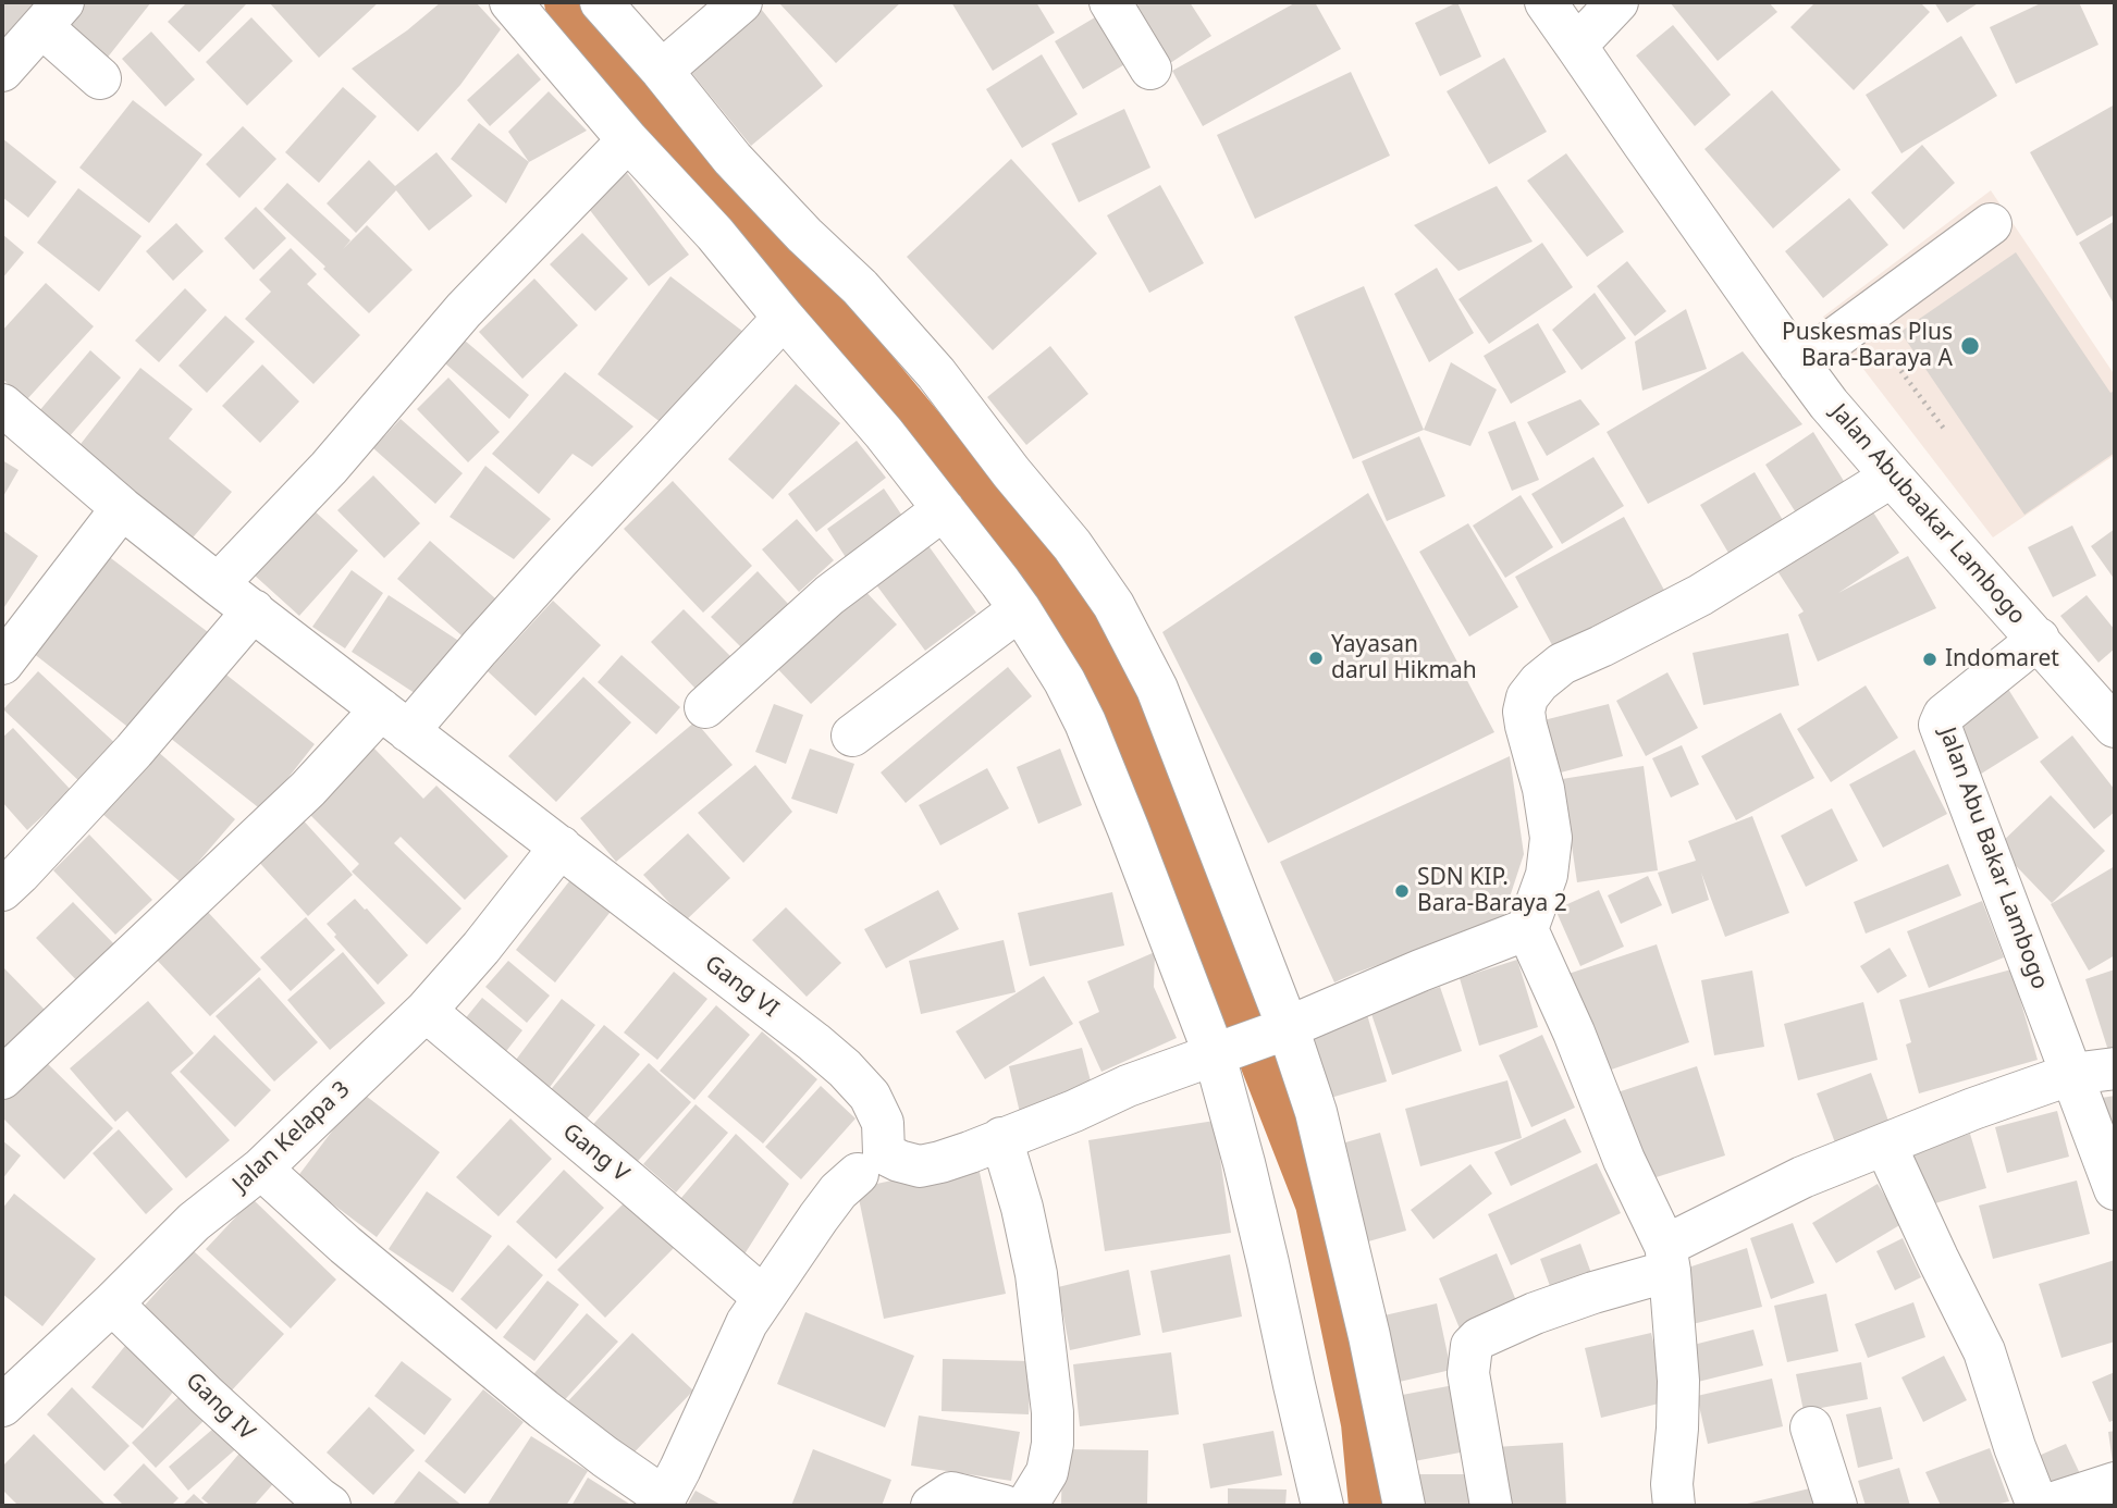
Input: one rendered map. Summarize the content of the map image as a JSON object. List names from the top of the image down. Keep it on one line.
{"streets":{"street":["Jalan Abubaakar Lambogo","Jalan Abu Bakar Lambogo","Gang VI","Jalan Kelapa 3","Gang V","Gang IV"]},"crossings":[["Jalan Abubaakar Lambogo","Jalan Abu Bakar Lambogo"],["Gang VI","Jalan Kelapa 3"],["Jalan Kelapa 3","Gang V"],["Jalan Kelapa 3","Gang IV"]],"places":["Puskesmas Plus Bara-Baraya A","Yayasan darul Hikmah","Indomaret","SDN KIP. Bara-Baraya 2"]}
